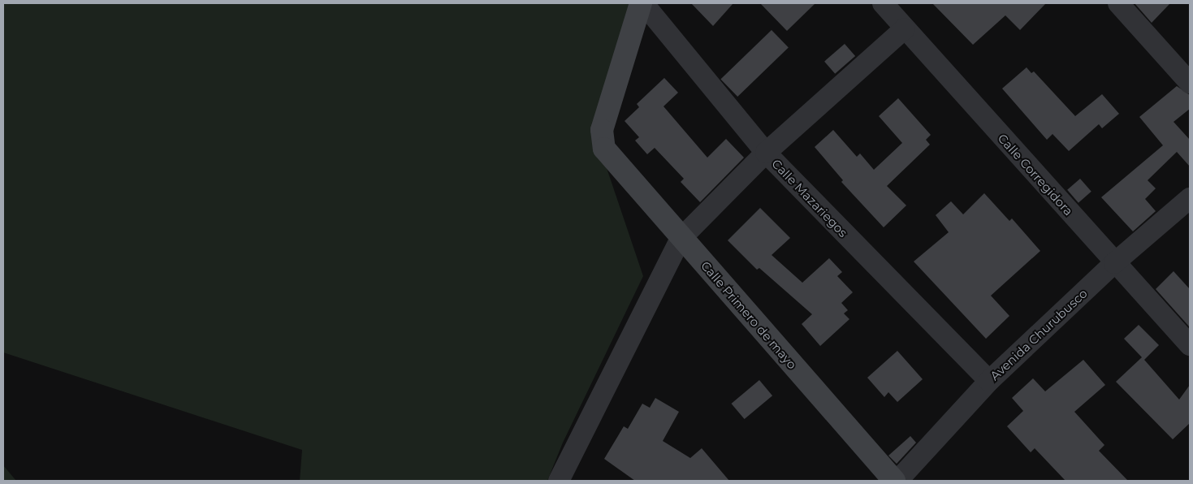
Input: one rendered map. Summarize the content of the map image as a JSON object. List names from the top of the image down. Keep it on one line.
{"streets":{"street":["Calle Corregidora","Calle Mazariegos","Calle Primero de mayo","Avenida Churubusco"]},"crossings":[["Calle Corregidora","Avenida Churubusco"],["Calle Mazariegos","Calle Primero de mayo"],["Calle Mazariegos","Avenida Churubusco"]]}
